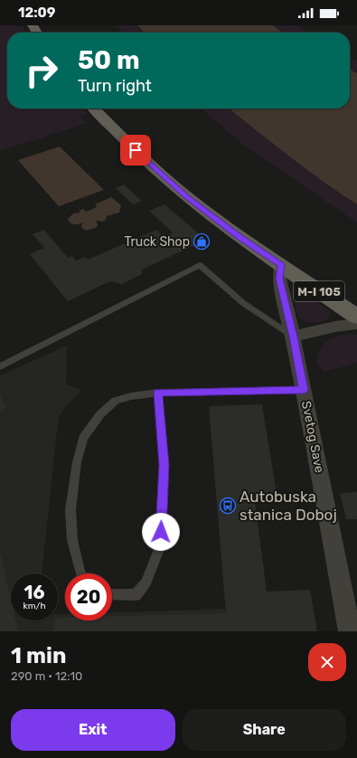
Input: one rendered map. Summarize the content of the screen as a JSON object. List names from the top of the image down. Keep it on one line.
{"streets":{"main road":["M-I 105"],"street":["Svetog Save"]},"crossings":[["M-I 105","Svetog Save"]],"places":{"shop":["Truck Shop"],"bus stop":["Autobuska stanica Doboj"]},"page":{"status":"12:09","turn":["50 m","Turn right"],"speed":"16 km/h","limit":"20","heading":["1 min","290 m · 12:10"],"buttons":["Exit","Share"]}}
